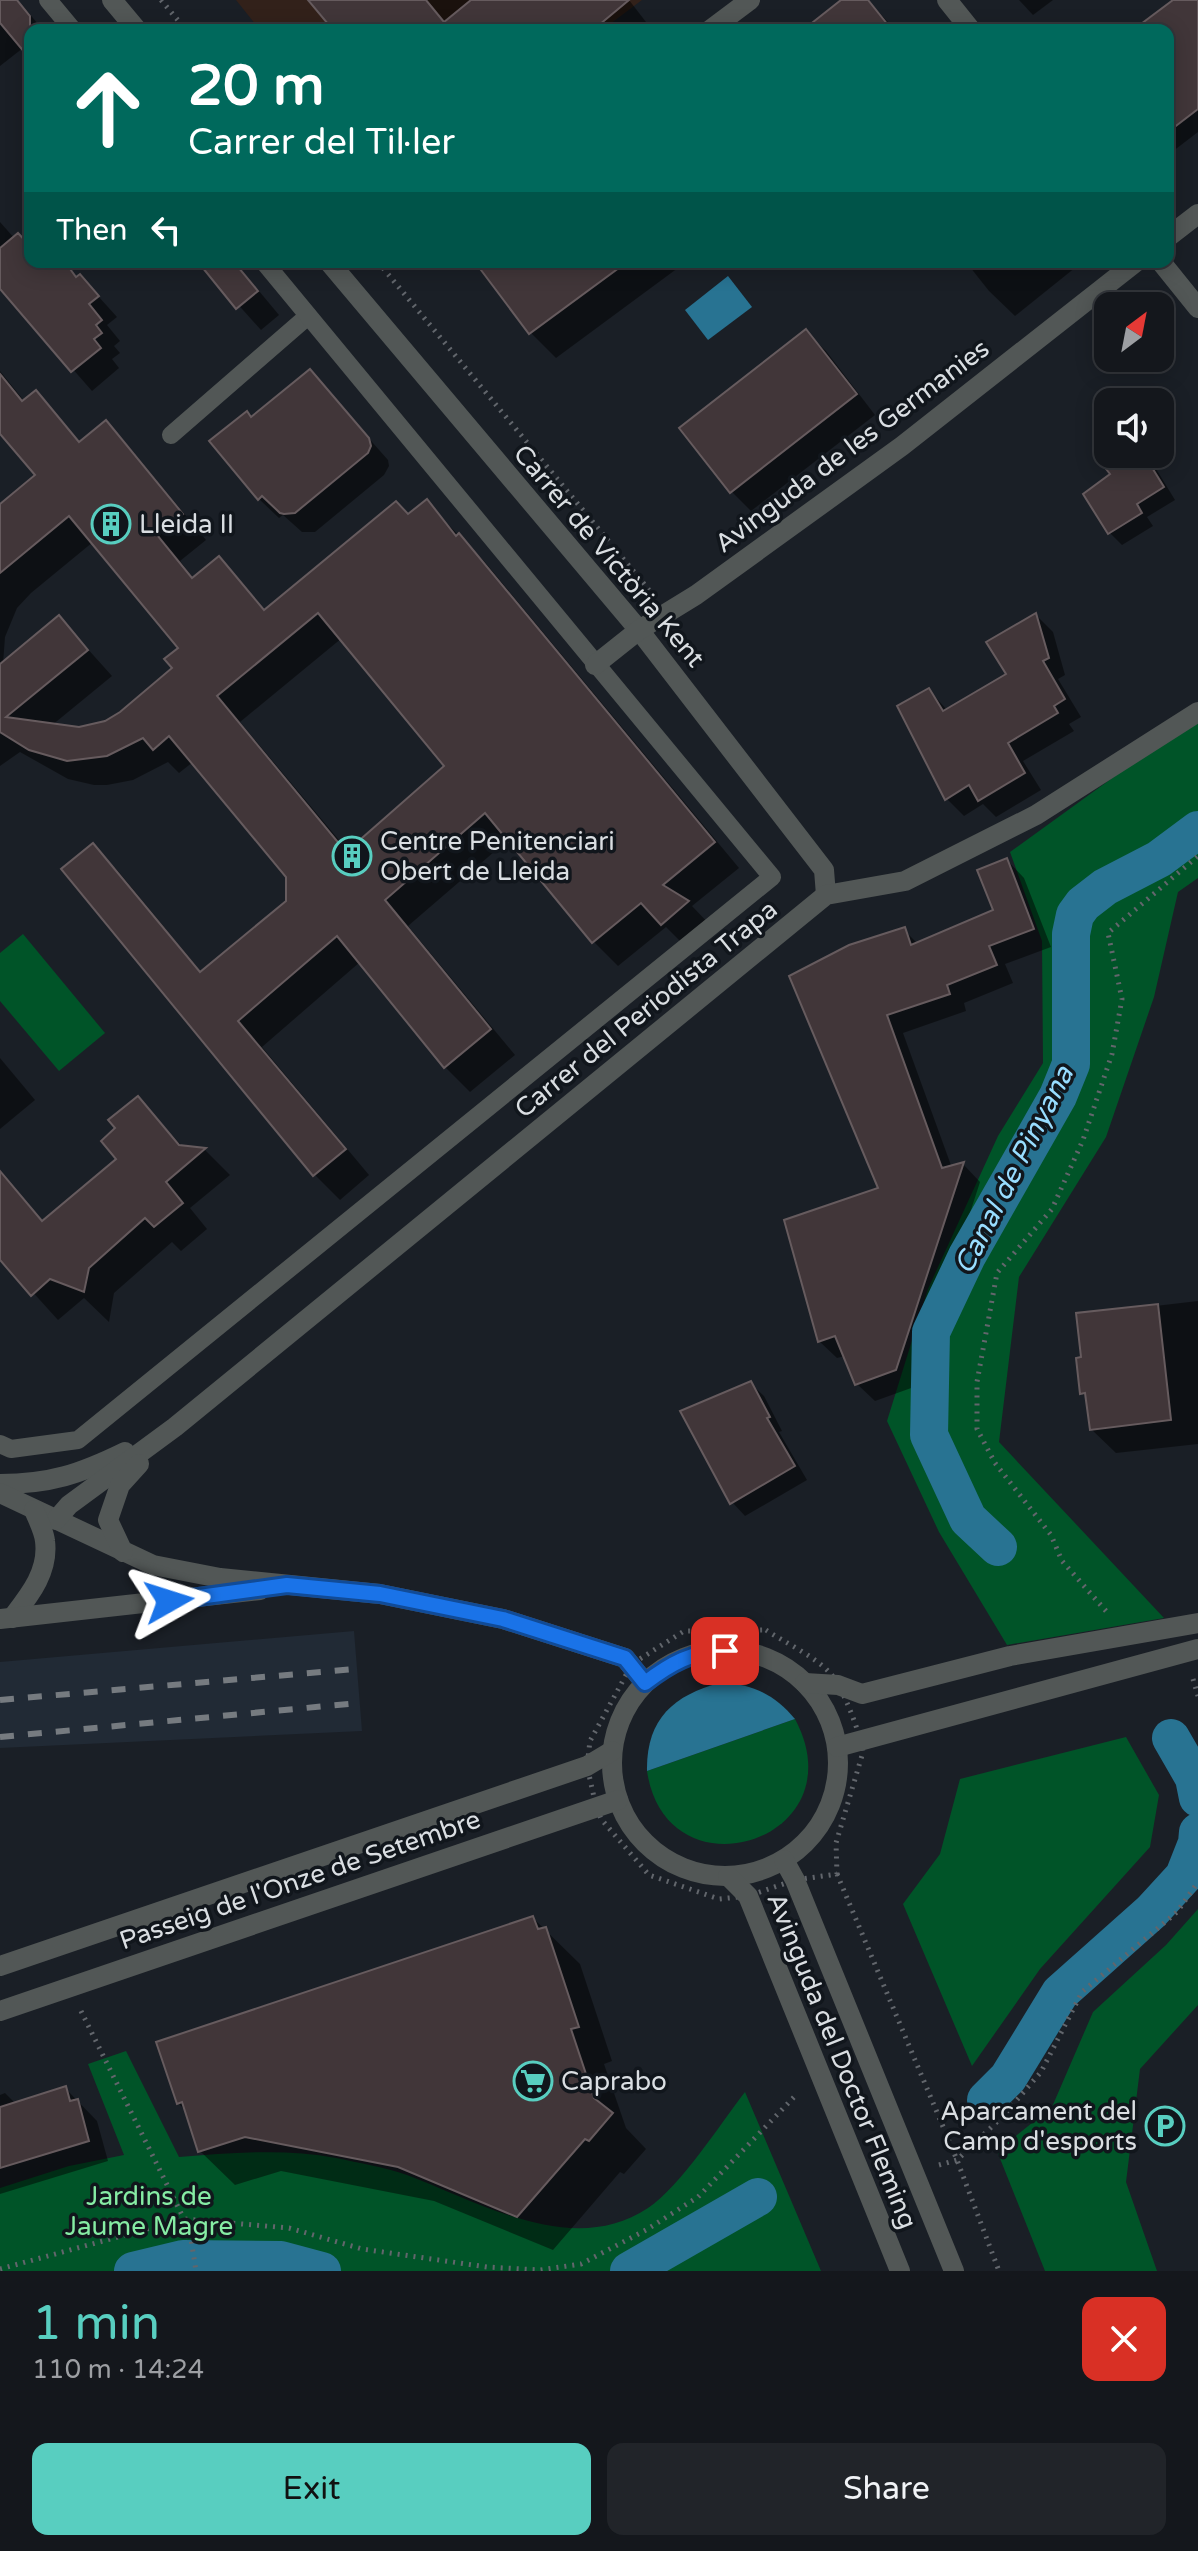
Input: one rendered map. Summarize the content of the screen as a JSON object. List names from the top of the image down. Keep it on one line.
{"streets":{"street":["Avinguda de les Germanies","Carrer de Victòria Kent","Carrer del Periodista Trapa","Passeig de l'Onze de Setembre","Avinguda del Doctor Fleming"]},"crossings":[["Avinguda de les Germanies","Carrer de Victòria Kent"],["Carrer de Victòria Kent","Carrer del Periodista Trapa"],["Passeig de l'Onze de Setembre","Avinguda del Doctor Fleming"]],"water":["Canal de Pinyana"],"parks":["Jardins de Jaume Magre"],"places":{"building":["Lleida II","Centre Penitenciari Obert de Lleida"],"supermarket":["Caprabo"],"parking":["Aparcament del Camp d'esports"]},"north":"top right","page":{"turn":["20 m","Carrer del Til·ler"],"then":"Then","heading":["1 min","110 m · 14:24"],"buttons":["Exit","Share"]}}
